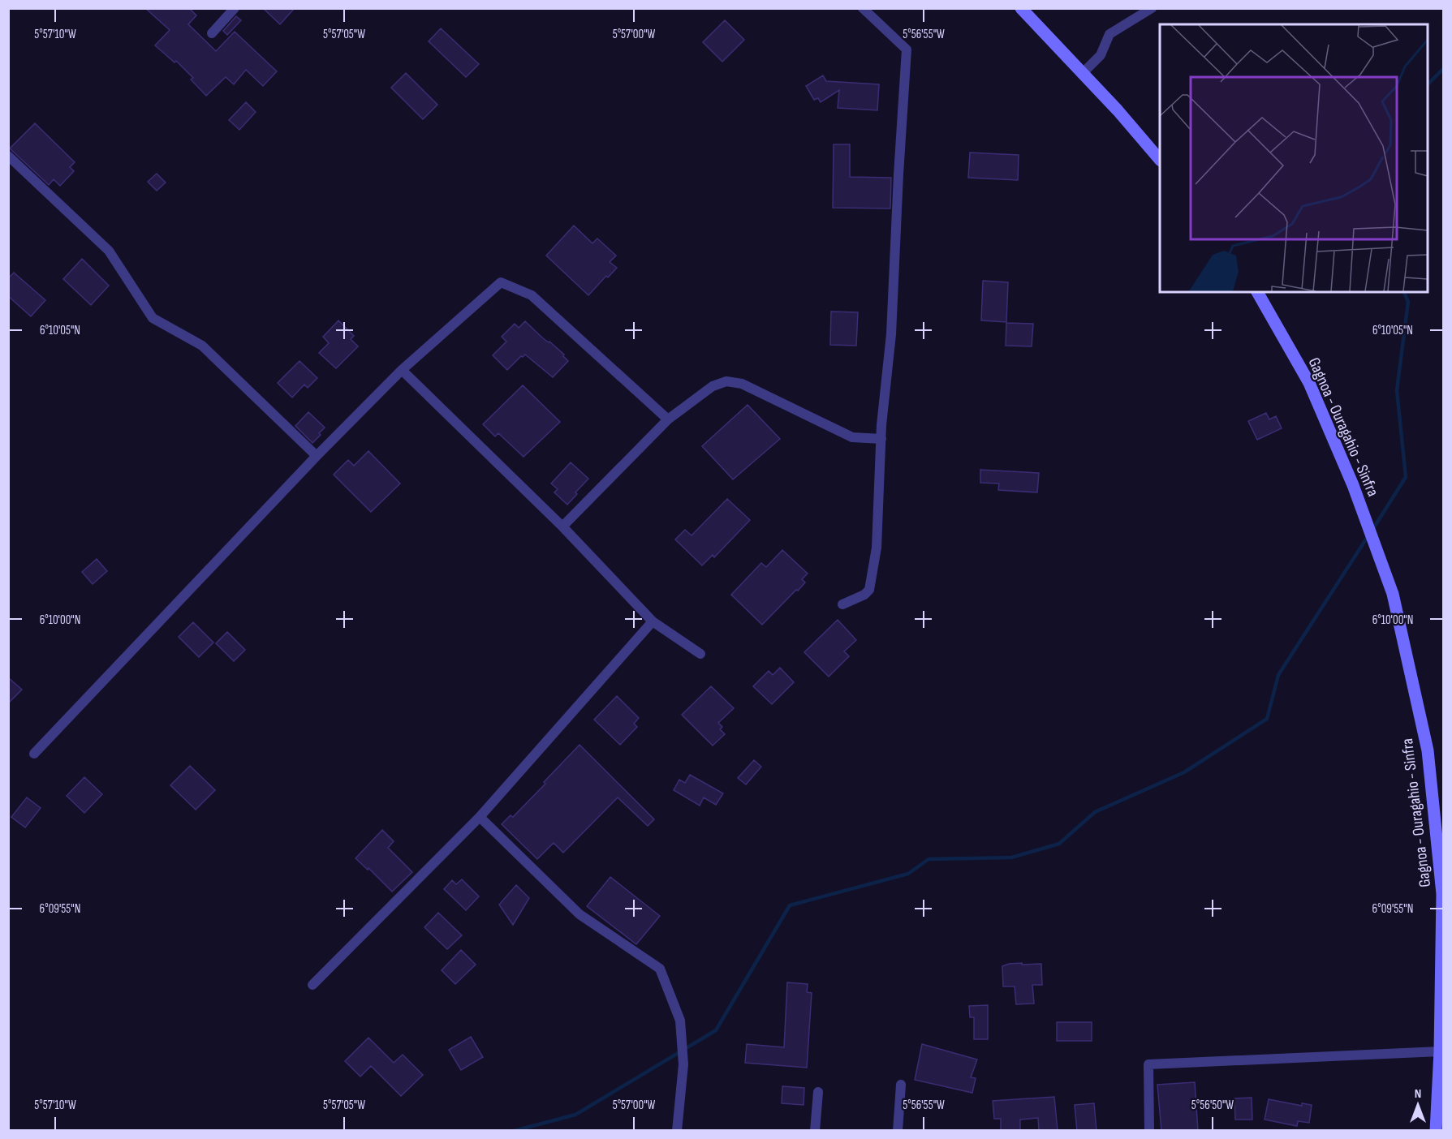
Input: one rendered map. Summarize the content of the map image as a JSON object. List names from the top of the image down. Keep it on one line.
{"streets":{"main road":["Gagnoa - Ouragahio - Sinfra"]},"north":"top","coordinates":["5°57'10\"W","5°57'05\"W","5°57'00\"W","5°56'55\"W","6°10'05\"N","6°10'00\"N","6°09'55\"N","5°56'50\"W"]}
